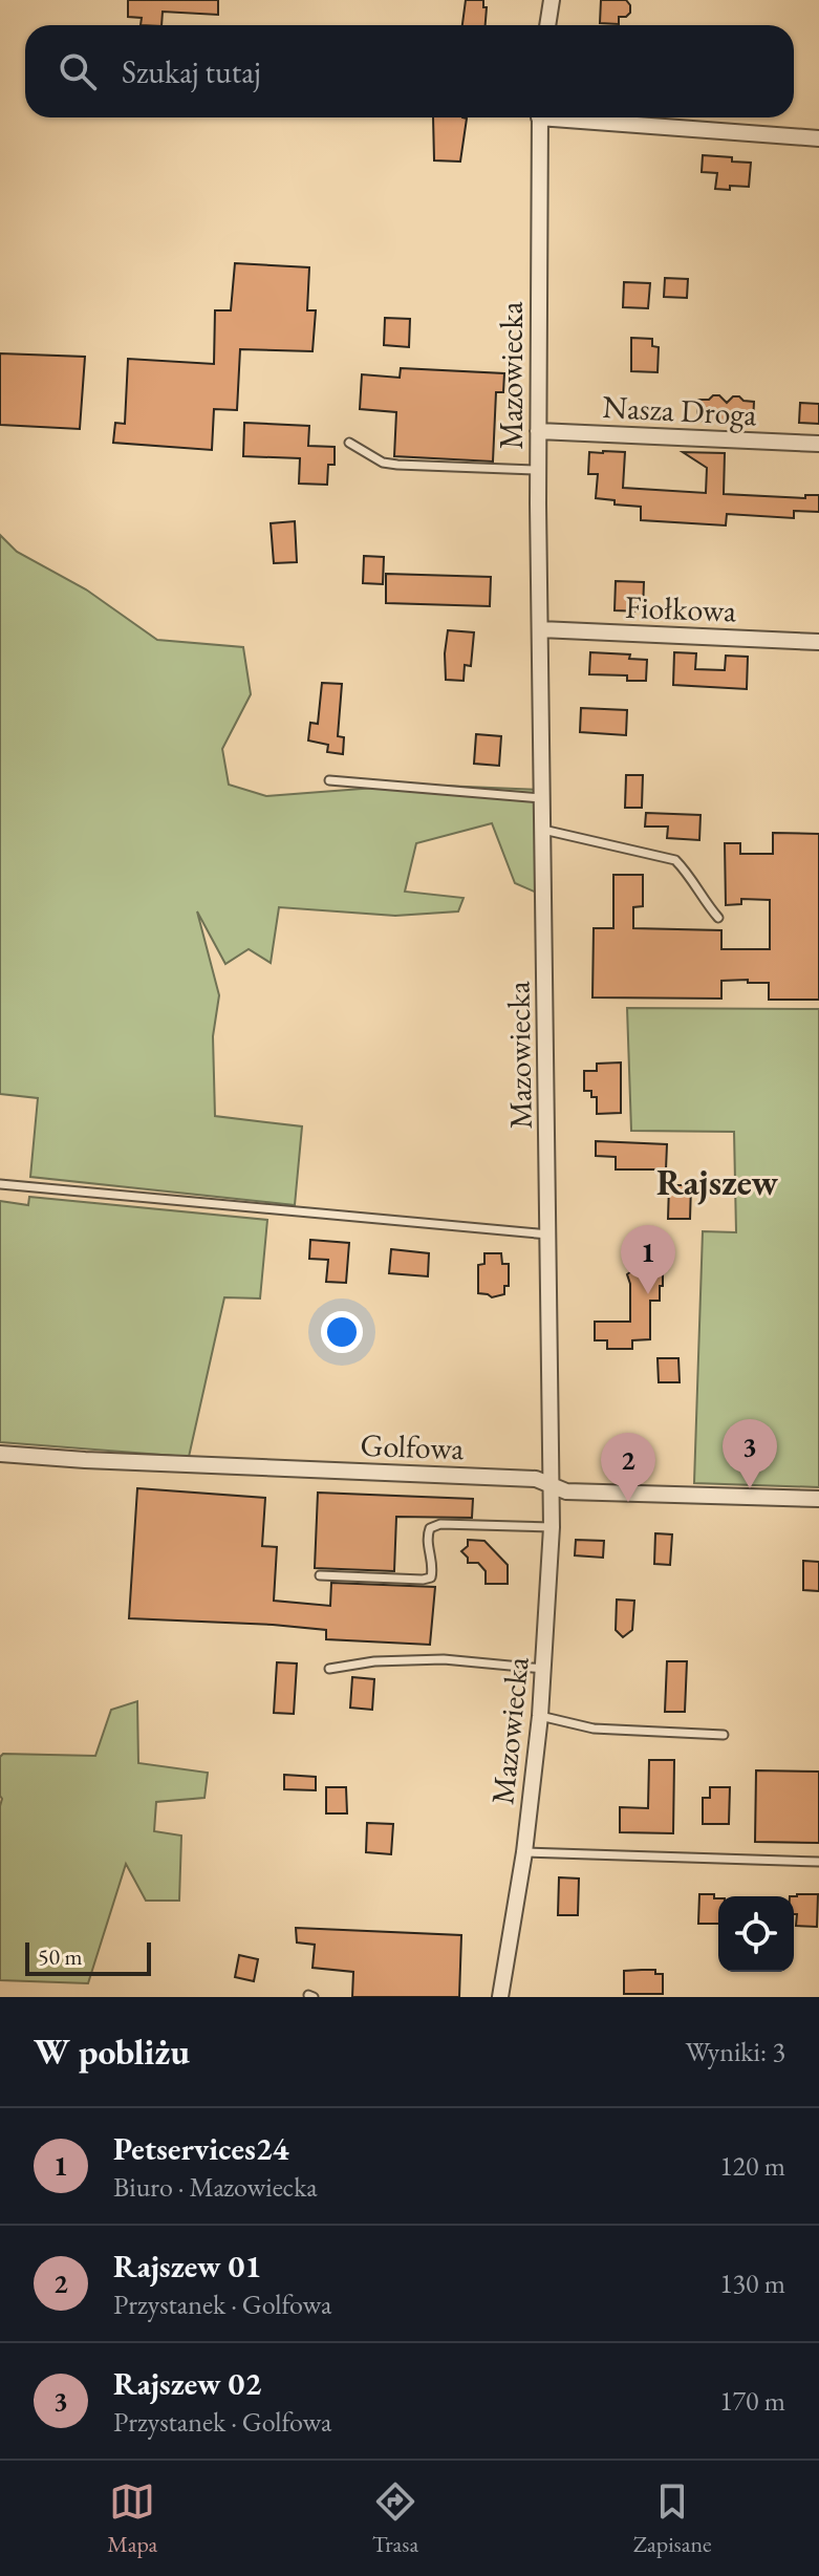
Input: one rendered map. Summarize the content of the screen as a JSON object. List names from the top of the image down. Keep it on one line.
{"streets":{"street":["Mazowiecka","Nasza Droga","Fiołkowa","Golfowa"]},"crossings":[["Mazowiecka","Nasza Droga"],["Mazowiecka","Fiołkowa"],["Mazowiecka","Golfowa"]],"districts":["Rajszew"],"scale_bar":"50 m","page":{"search":"Szukaj tutaj","pins":["1","3","2"],"scale":"50 m","heading":["W pobliżu","Wyniki: 3"],"list":[{"mark":"1","name":"Petservices24","note":"Biuro · Mazowiecka","value":"120 m"},{"mark":"2","name":"Rajszew 01","note":"Przystanek · Golfowa","value":"130 m"},{"mark":"3","name":"Rajszew 02","note":"Przystanek · Golfowa","value":"170 m"}],"nav":["Mapa","Trasa","Zapisane"]}}
